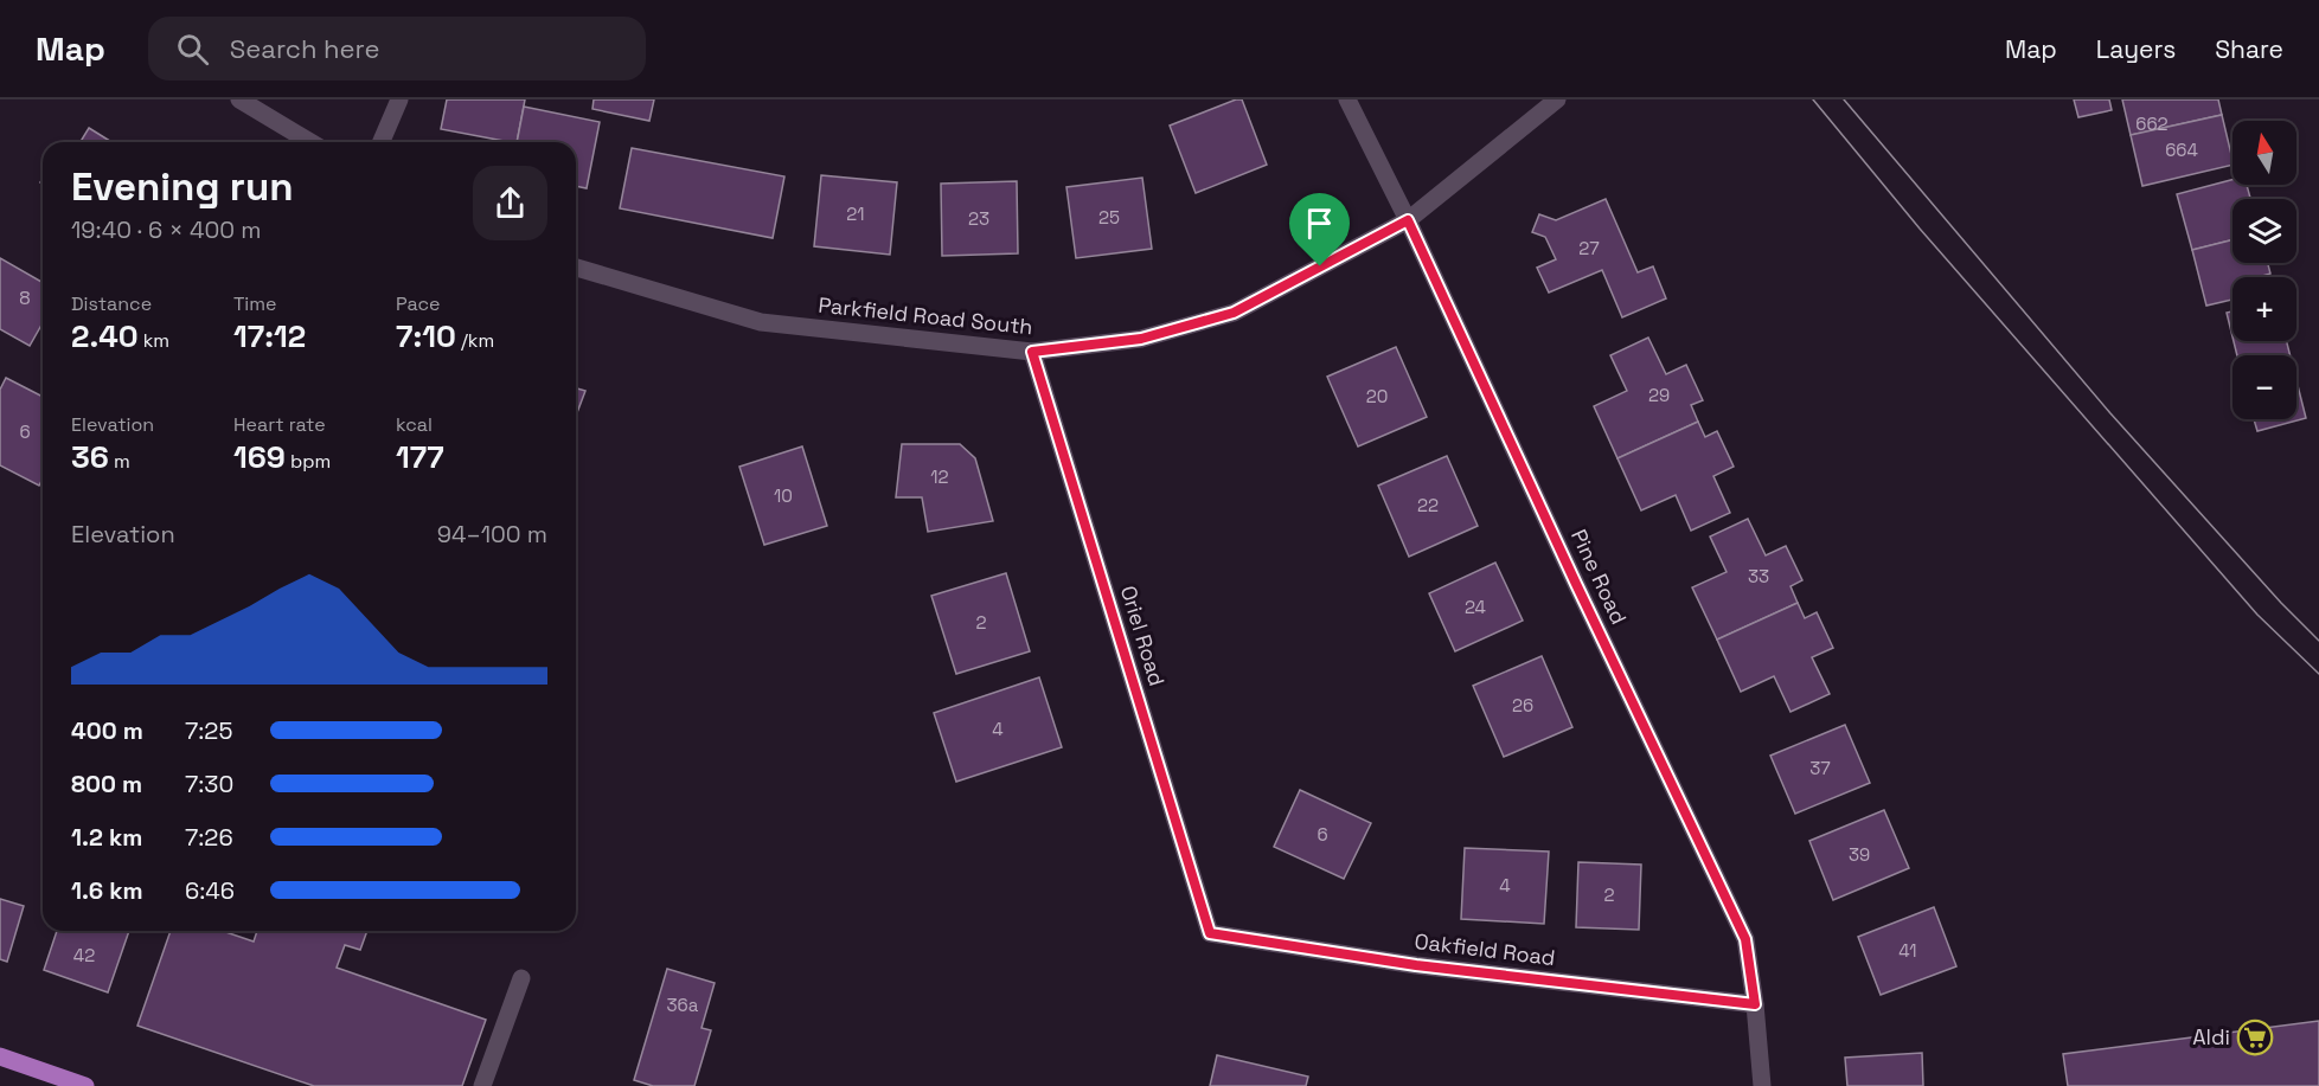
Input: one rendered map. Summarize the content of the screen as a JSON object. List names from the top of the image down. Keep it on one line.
{"streets":{"street":["Parkfield Road South","Pine Road","Oriel Road","Oakfield Road"]},"crossings":[["Parkfield Road South","Pine Road"],["Parkfield Road South","Oriel Road"],["Pine Road","Oakfield Road"],["Oriel Road","Oakfield Road"]],"places":{"supermarket":["Aldi"]},"house_numbers":["662","664","21","25","23","27","8","29","20","6","12","10","22","33","24","2","26","4","37","6","39","4","2","41","42","36a"],"north":"top","page":{"header":"Map","search":"Search here","nav":["Map","Layers","Share"],"map_buttons":["+","−"],"heading":["Evening run","19:40 · 6 × 400 m"],"stats":[["Distance","2.40 km"],["Time","17:12"],["Pace","7:10 /km"],["Elevation","36 m"],["Heart rate","169 bpm"],["kcal","177"]],"chart":["Elevation","94–100 m"],"list":[{"name":"400 m","note":"7:25"},{"name":"800 m","note":"7:30"},{"name":"1.2 km","note":"7:26"},{"name":"1.6 km","note":"6:46"}]}}
